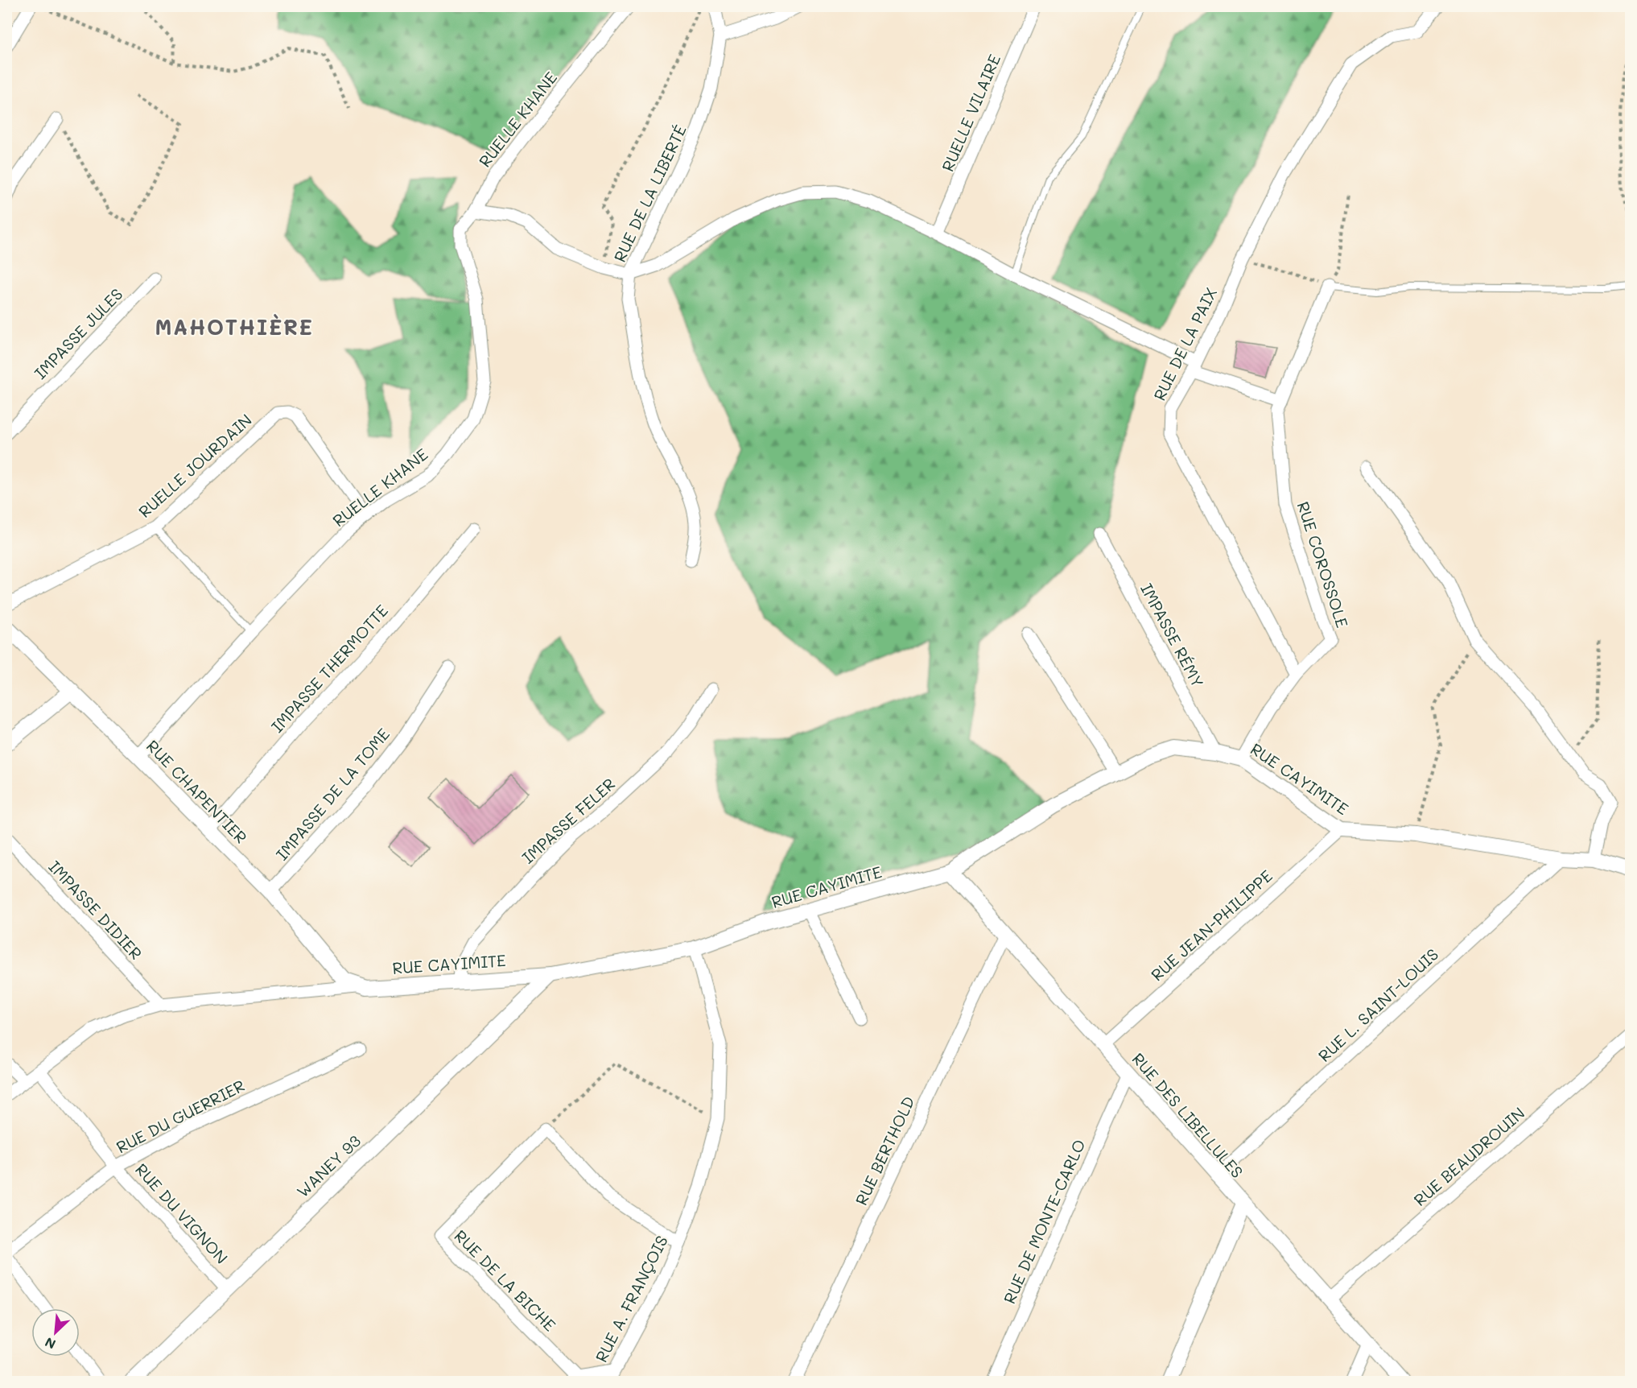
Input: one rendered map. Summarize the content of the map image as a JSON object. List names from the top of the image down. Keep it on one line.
{"streets":{"street":["RUELLE VILAIRE","RUELLE KHANE","RUE DE LA LIBERTÉ","IMPASSE JULES","RUE DE LA PAIX","RUELLE JOURDAIN","RUE COROSSOLE","IMPASSE RÉMY","IMPASSE THERMOTTE","RUE CAYIMITE","RUE CHAPENTIER","IMPASSE DE LA TOME","IMPASSE FELER","IMPASSE DIDIER","RUE JEAN-PHILIPPE","RUE L. SAINT-LOUIS","RUE DES LIBELLULES","RUE DU GUERRIER","RUE BERTHOLD","RUE BEAUDROUIN","WANEY 93","RUE DU VIGNON","RUE DE MONTE-CARLO","RUE DE LA BICHE","RUE A. FRANÇOIS"]},"crossings":[["RUELLE KHANE","RUELLE JOURDAIN"],["RUELLE KHANE","RUE CHAPENTIER"],["RUE DE LA PAIX","RUE COROSSOLE"],["IMPASSE RÉMY","RUE CAYIMITE"],["IMPASSE THERMOTTE","RUE CHAPENTIER"],["RUE CAYIMITE","RUE CHAPENTIER"],["RUE CAYIMITE","IMPASSE FELER"],["RUE CAYIMITE","IMPASSE DIDIER"],["RUE CAYIMITE","RUE JEAN-PHILIPPE"],["RUE CAYIMITE","RUE L. SAINT-LOUIS"],["RUE CAYIMITE","RUE DES LIBELLULES"],["RUE CAYIMITE","WANEY 93"],["RUE CAYIMITE","RUE DU VIGNON"],["RUE CAYIMITE","RUE A. FRANÇOIS"],["RUE CHAPENTIER","IMPASSE DE LA TOME"],["RUE JEAN-PHILIPPE","RUE DES LIBELLULES"],["RUE L. SAINT-LOUIS","RUE DES LIBELLULES"],["RUE DES LIBELLULES","RUE BERTHOLD"],["RUE DES LIBELLULES","RUE BEAUDROUIN"],["RUE DES LIBELLULES","RUE DE MONTE-CARLO"],["RUE DU GUERRIER","RUE DU VIGNON"],["WANEY 93","RUE DU VIGNON"]],"districts":["MAHOTHIÈRE"],"north":"bottom left"}
